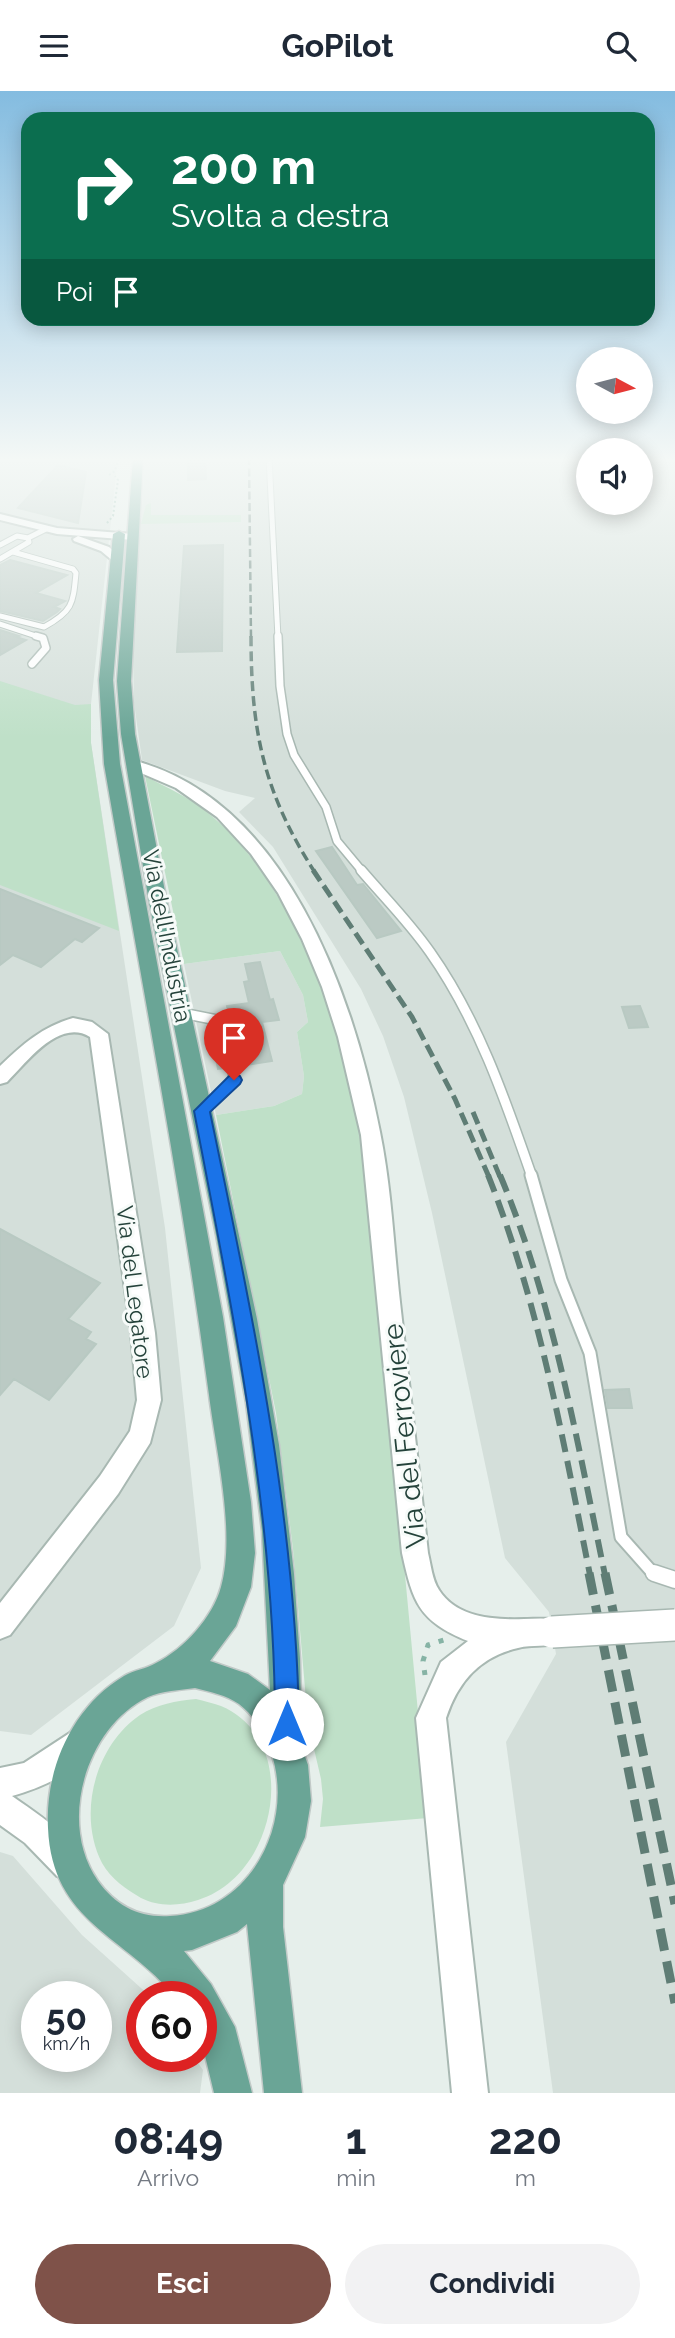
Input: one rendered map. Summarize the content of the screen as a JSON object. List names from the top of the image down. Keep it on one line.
{"streets":{"main road":["Via dell'Industria"],"street":["Via del Legatore","Via del Ferroviere"]},"crossings":[["Via dell'Industria","Via del Ferroviere"]],"north":"right","page":{"header":"GoPilot","turn":["200 m","Svolta a destra"],"then":"Poi","speed":"50 km/h","limit":"60","eta":["08:49","Arrivo","1","min","220","m"],"buttons":["Esci","Condividi"]}}
